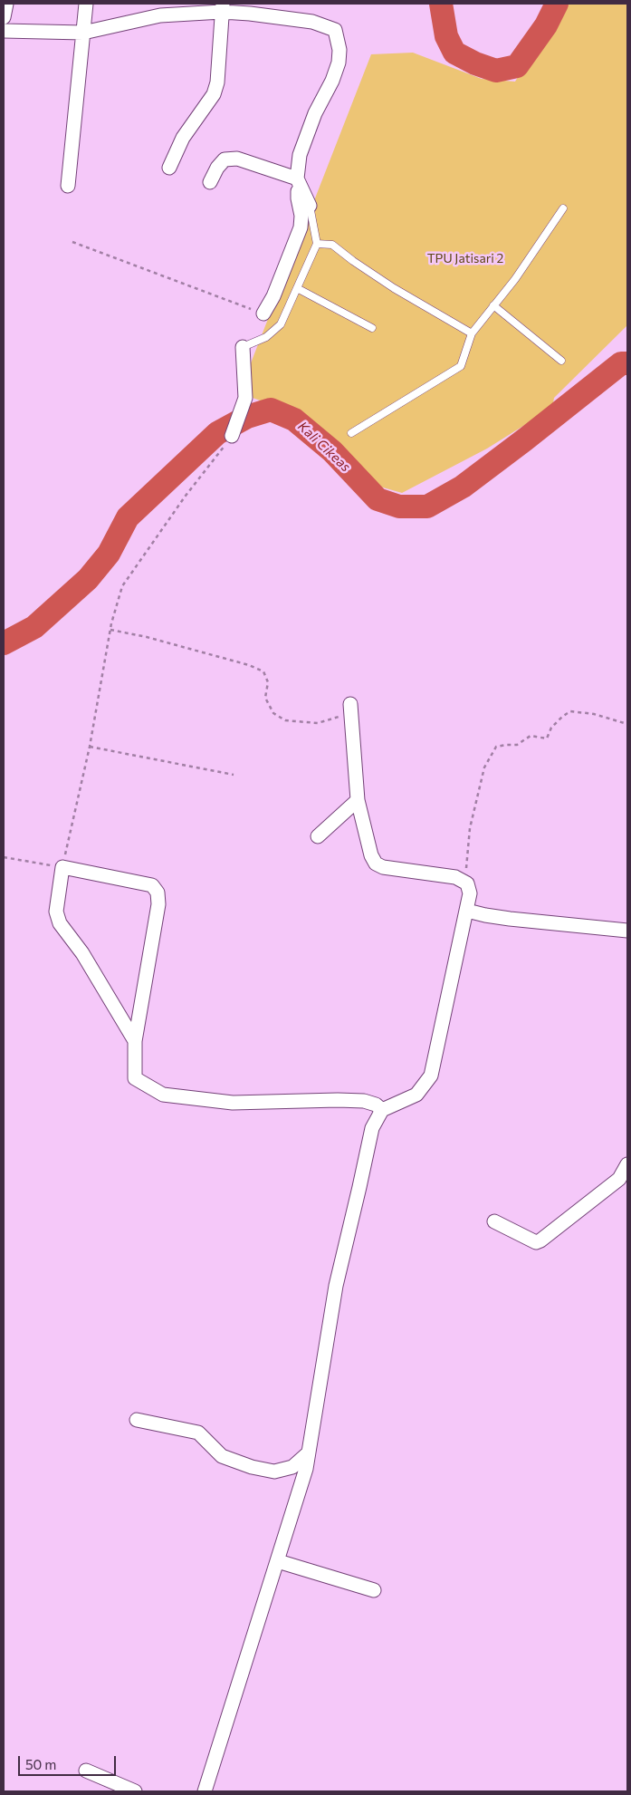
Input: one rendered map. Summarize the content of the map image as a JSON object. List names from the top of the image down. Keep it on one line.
{"water":["Kali Cikeas"],"parks":["TPU Jatisari 2"],"scale_bar":"50 m"}
